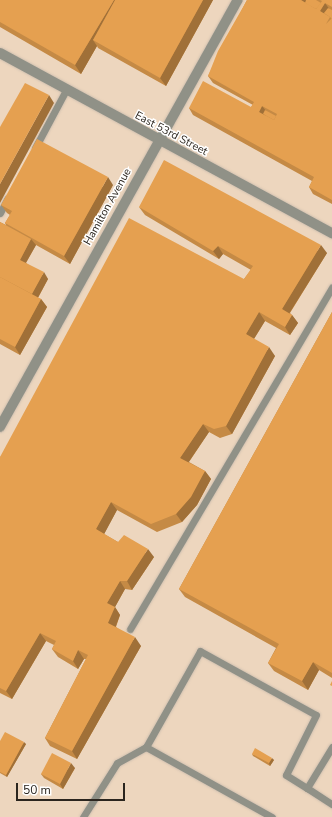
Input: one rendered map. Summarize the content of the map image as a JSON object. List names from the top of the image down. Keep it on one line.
{"streets":{"street":["East 53rd Street","Hamilton Avenue"]},"crossings":[["East 53rd Street","Hamilton Avenue"]],"scale_bar":"50 m"}
